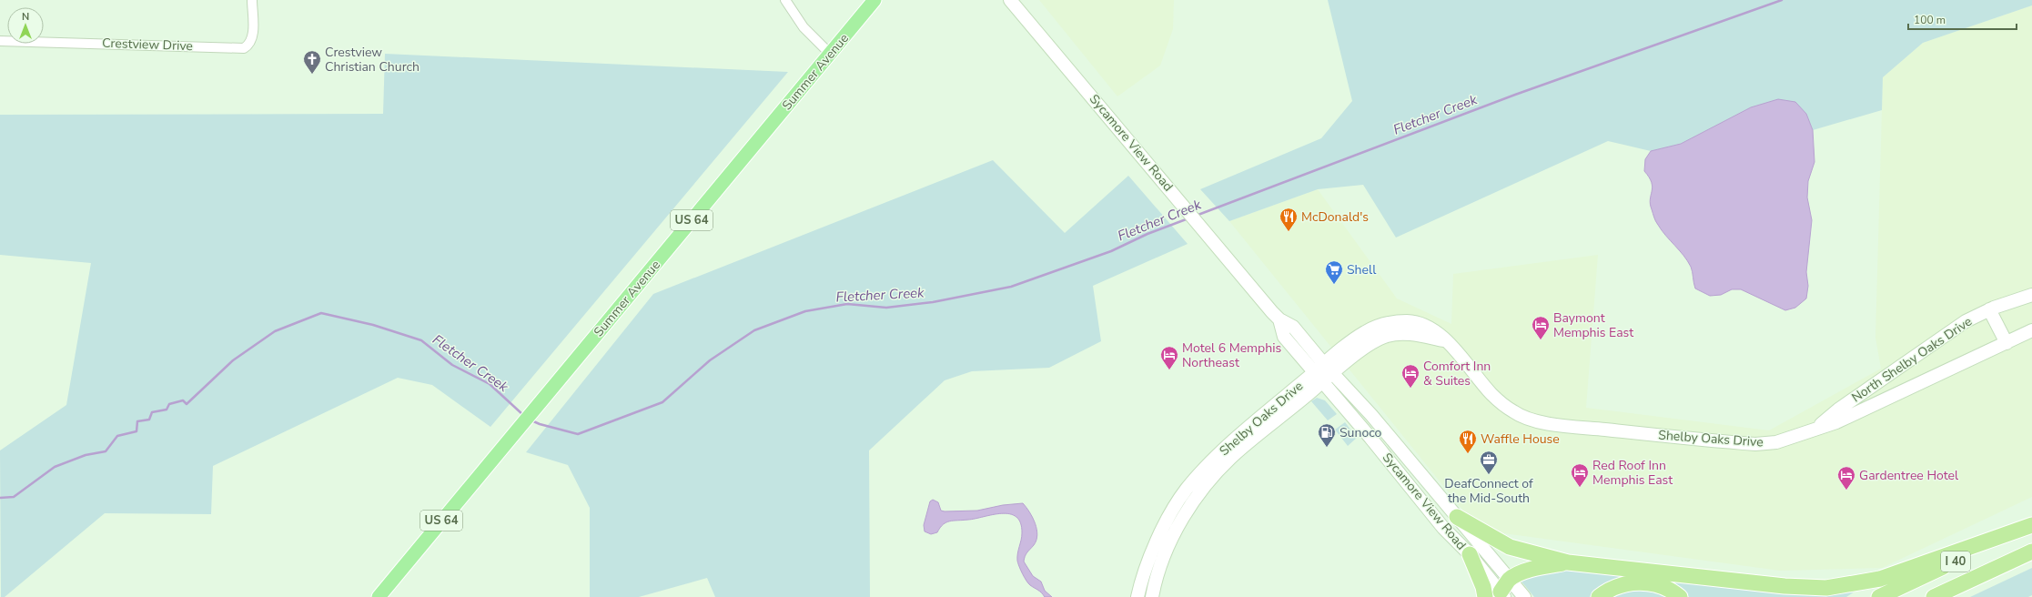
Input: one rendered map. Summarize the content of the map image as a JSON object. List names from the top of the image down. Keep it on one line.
{"streets":{"highway":["I 40"],"main road":["Summer Avenue","US 64"],"street":["Crestview Drive","Sycamore View Road","North Shelby Oaks Drive","Shelby Oaks Drive"]},"crossings":[["Sycamore View Road","Shelby Oaks Drive"],["North Shelby Oaks Drive","Shelby Oaks Drive"]],"water":["Fletcher Creek"],"places":{"church":["Crestview Christian Church"],"restaurant":["McDonald's","Waffle House"],"supermarket":["Shell"],"hotel":["Baymont Memphis East","Motel 6 Memphis Northeast","Comfort Inn & Suites","Red Roof Inn Memphis East","Gardentree Hotel"],"fuel station":["Sunoco"],"office":["DeafConnect of the Mid-South"]},"scale_bar":"100 m","north":"top"}
